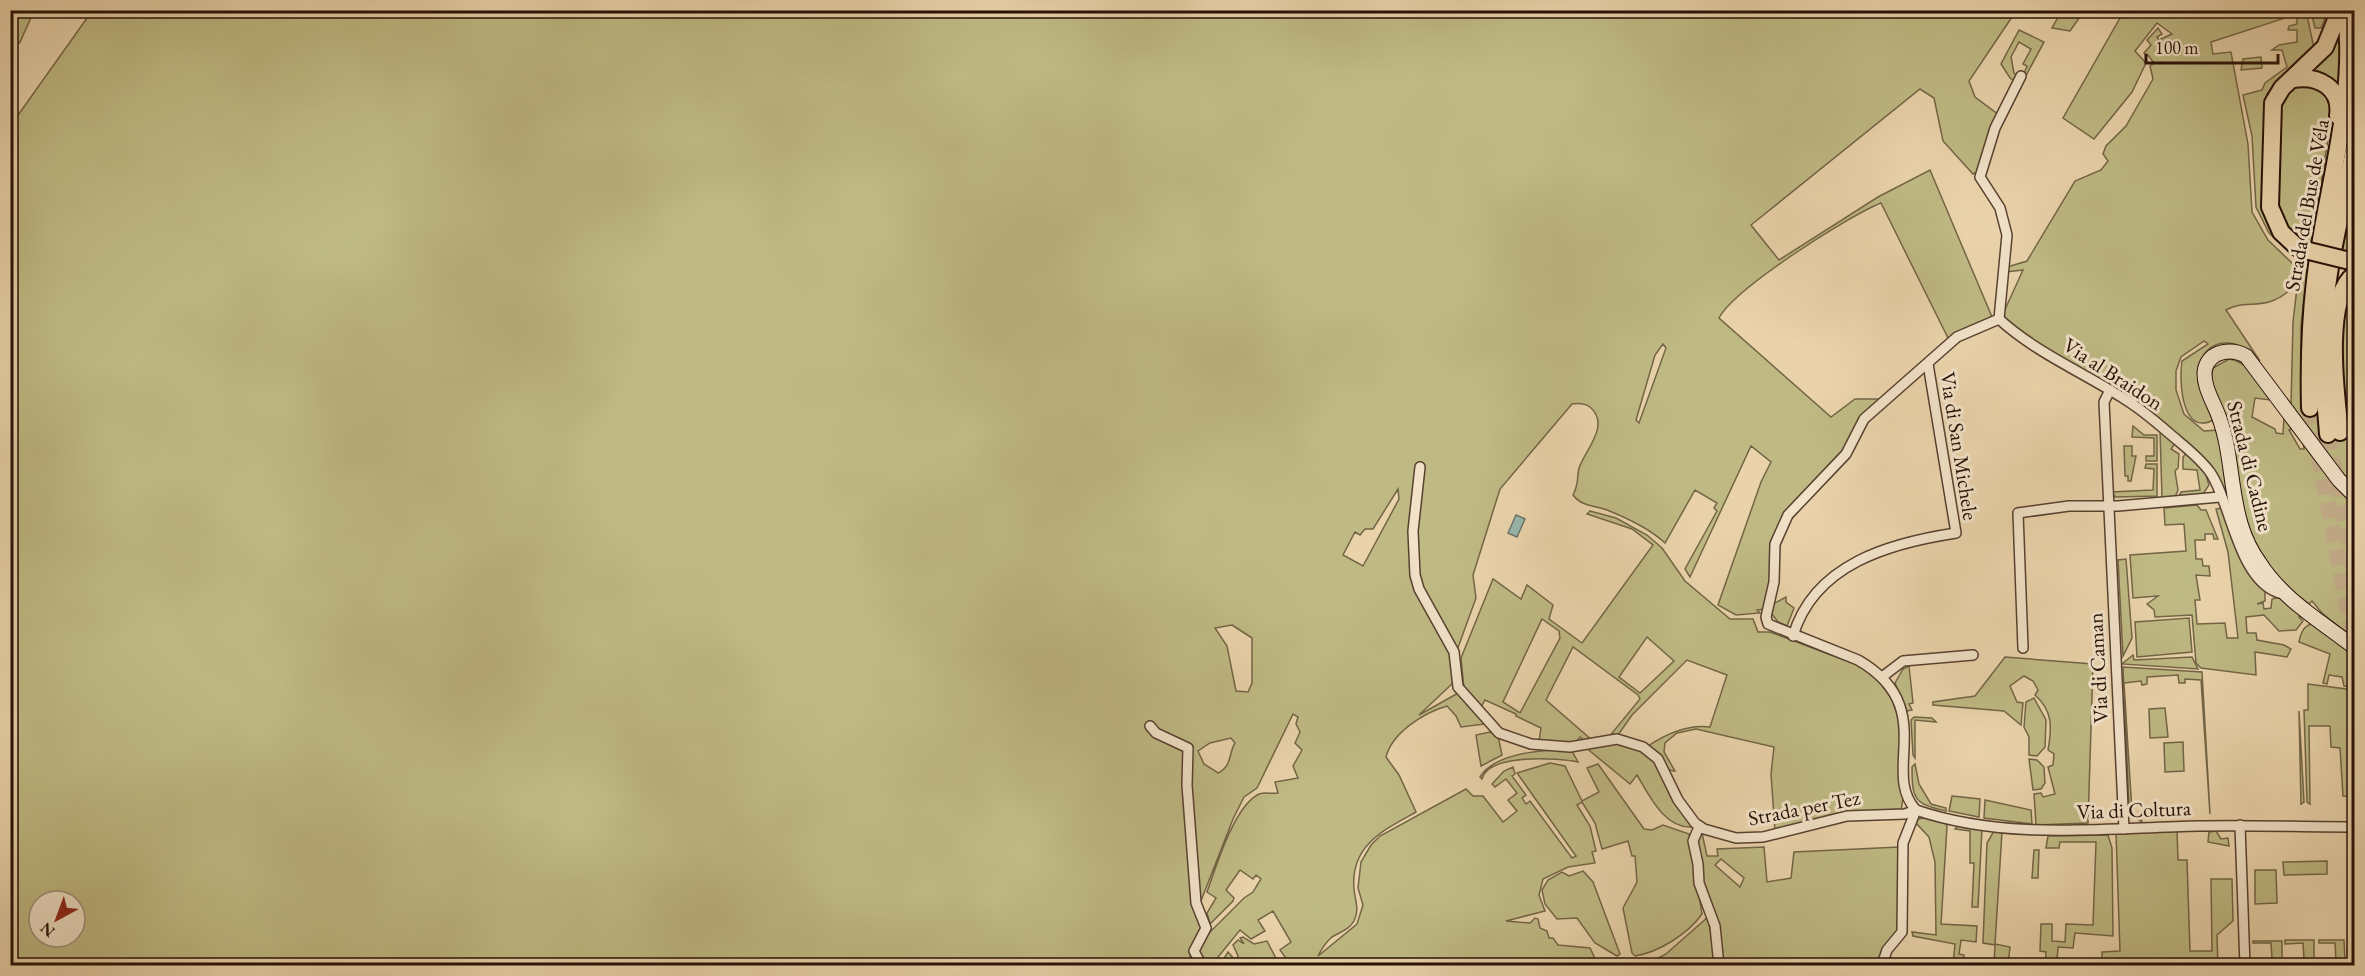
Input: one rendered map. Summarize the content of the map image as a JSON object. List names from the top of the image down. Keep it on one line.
{"streets":{"highway":["Strada del Bus de Véla"],"street":["Via al Braidon","Via di San Michele","Strada di Cadine","Via di Caman","Strada per Tez","Via di Coltura"]},"crossings":[["Via al Braidon","Strada di Cadine"],["Via al Braidon","Via di Caman"],["Via di Caman","Via di Coltura"],["Strada per Tez","Via di Coltura"]],"scale_bar":"100 m","north":"bottom left"}
